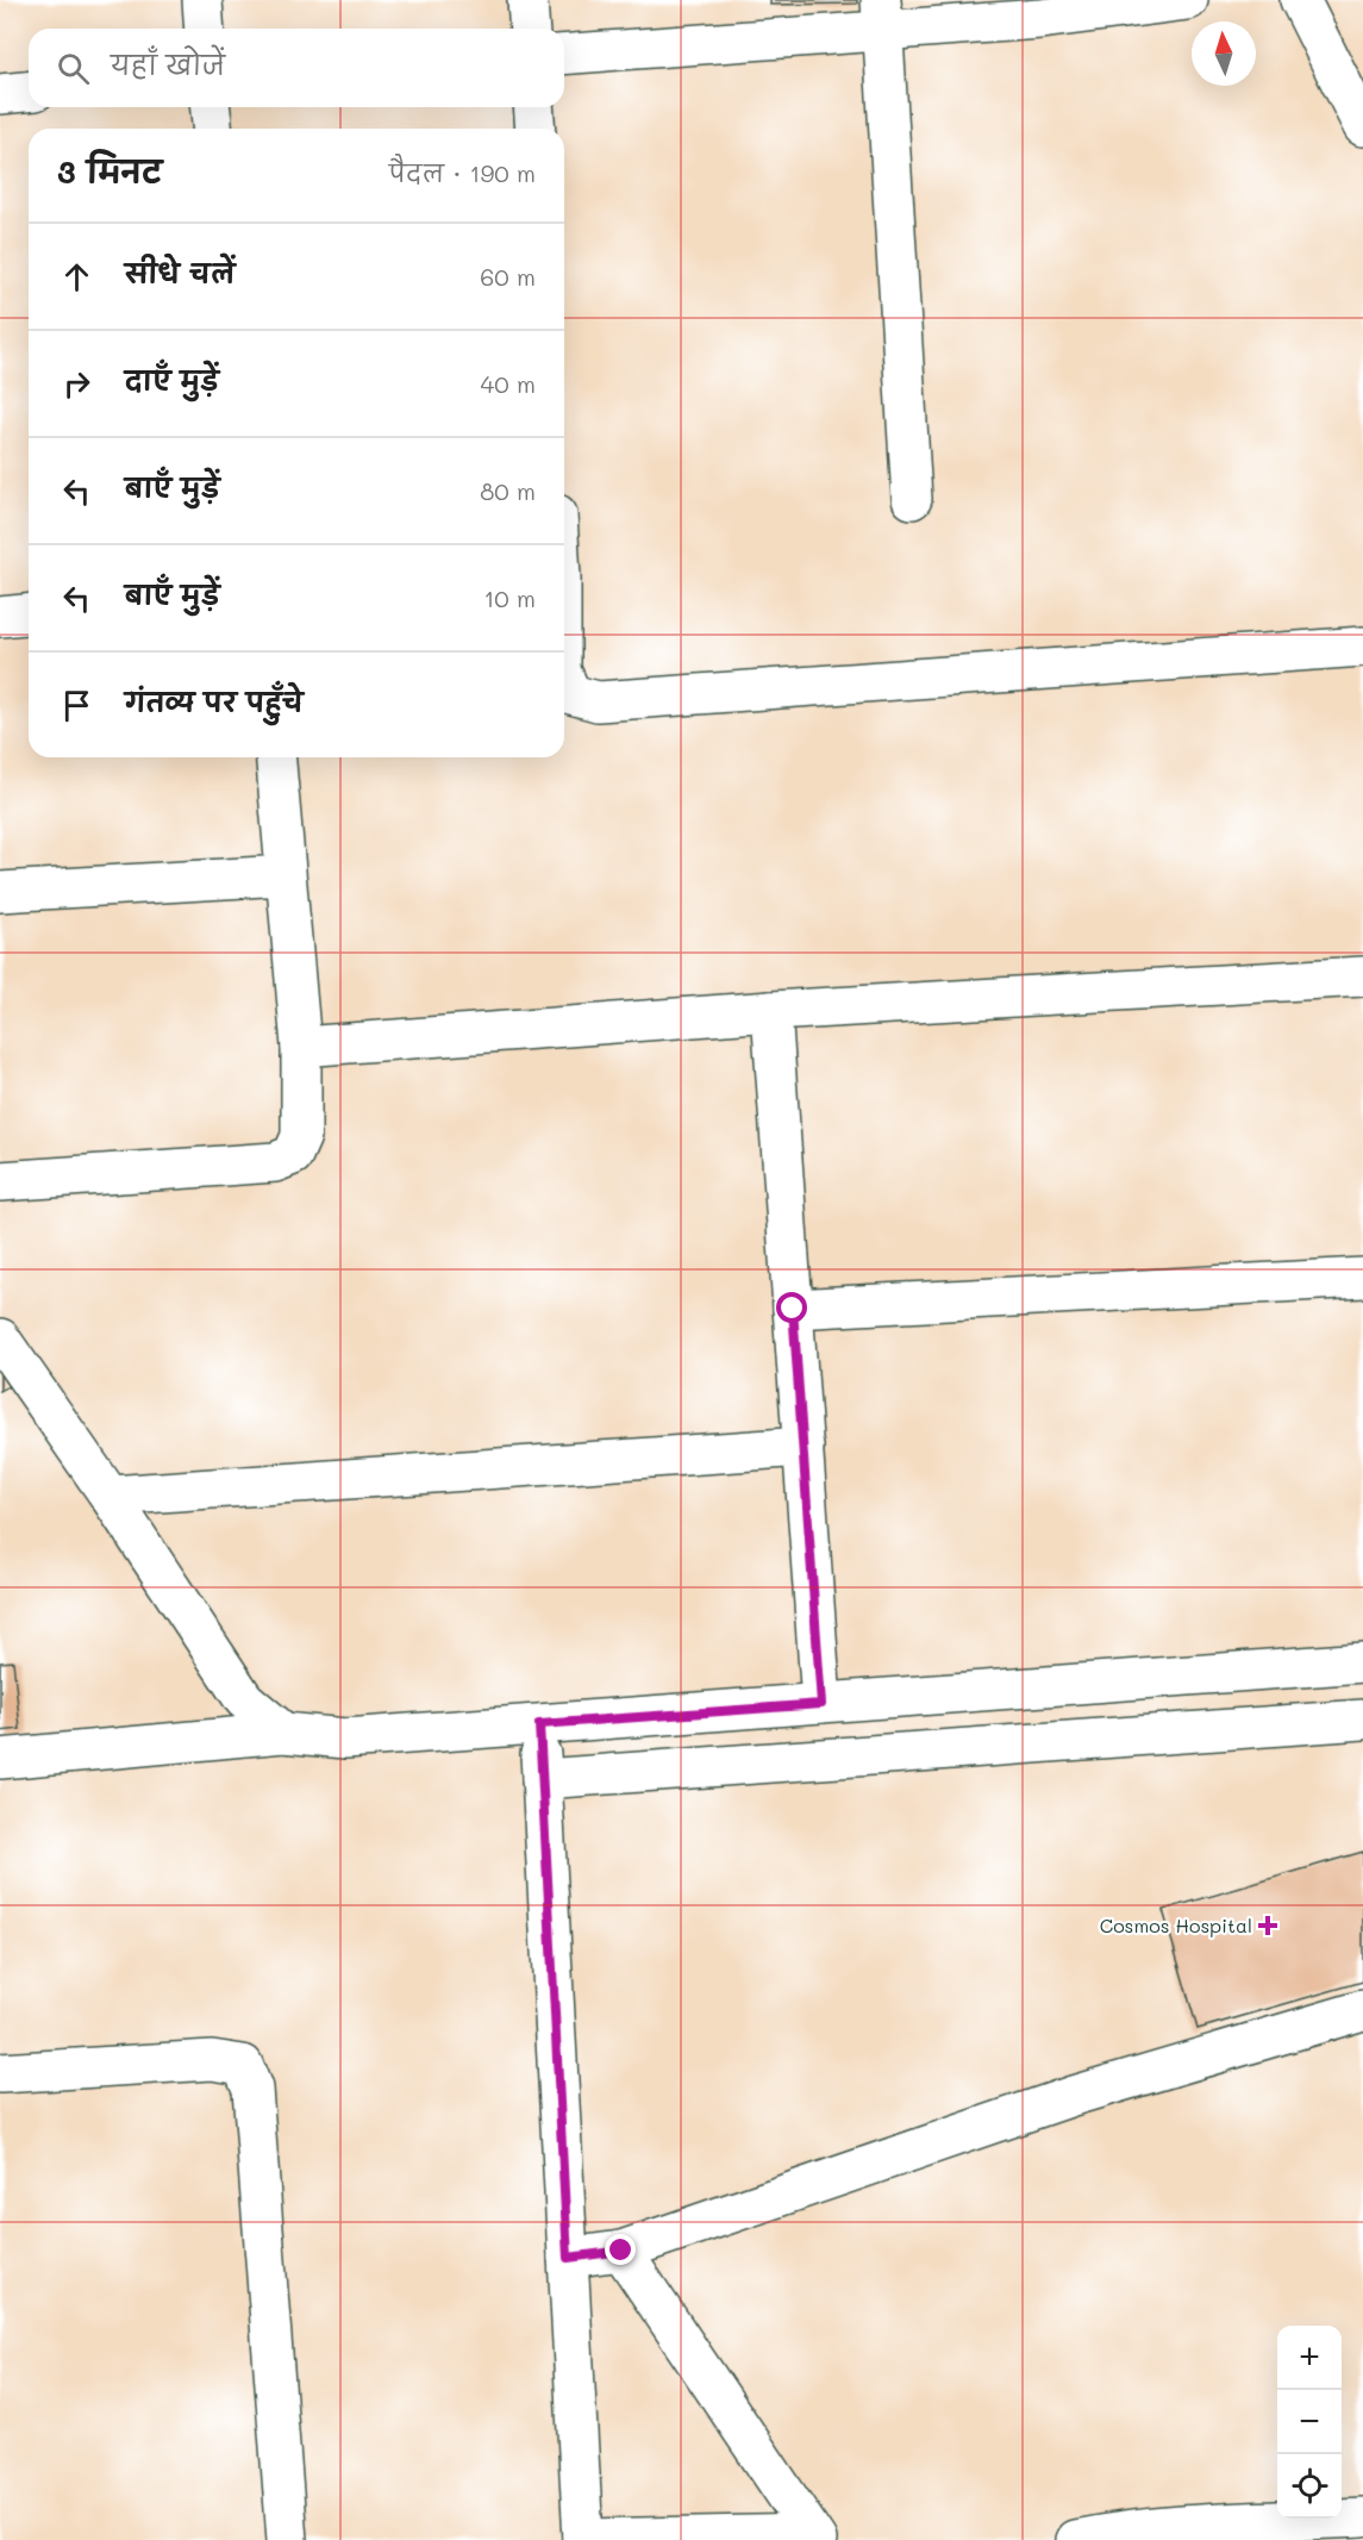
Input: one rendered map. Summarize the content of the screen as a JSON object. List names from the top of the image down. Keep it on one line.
{"places":{"health":["Cosmos Hospital"]},"north":"top","page":{"search":"यहाँ खोजें","heading":["3 मिनट","पैदल · 190 m"],"list":[["सीधे चलें","60 m"],["दाएँ मुड़ें","40 m"],["बाएँ मुड़ें","80 m"],["बाएँ मुड़ें","10 m"],"गंतव्य पर पहुँचे"],"map_buttons":["+","−"]}}
